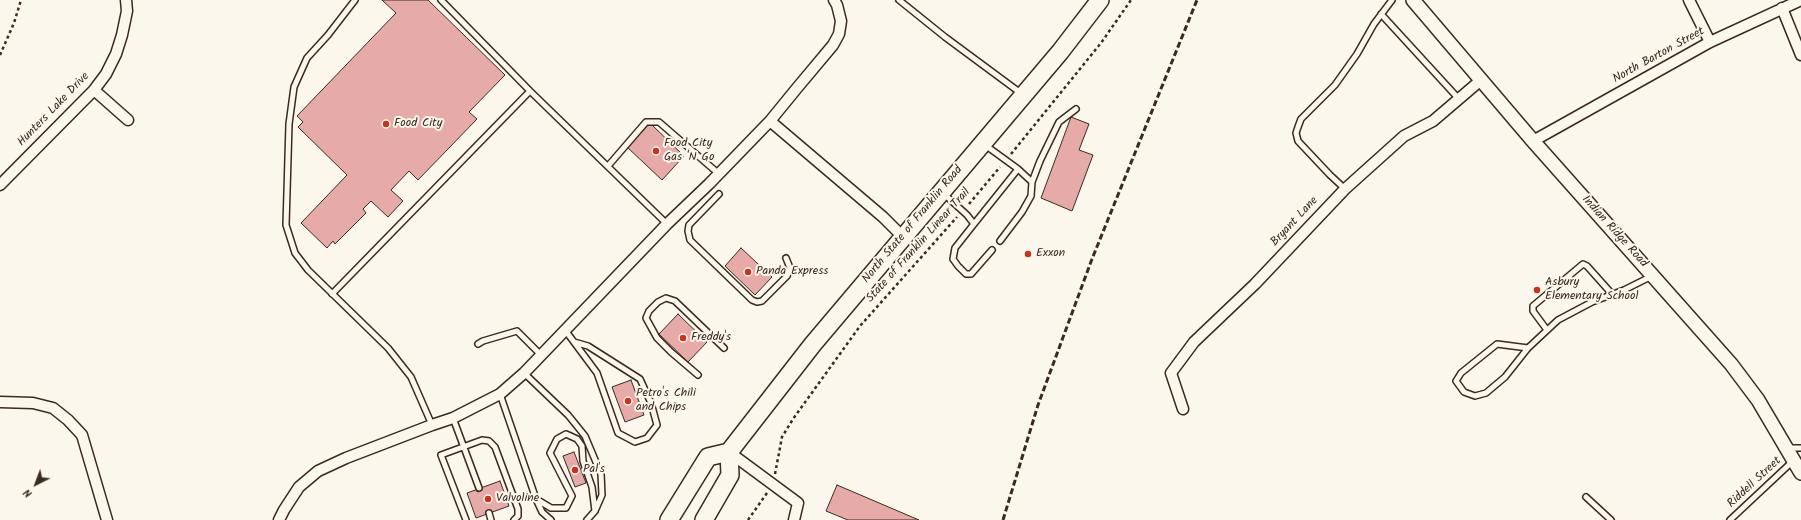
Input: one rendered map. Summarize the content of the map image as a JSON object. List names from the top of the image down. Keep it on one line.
{"streets":{"highway":["North State of Franklin Road"],"street":["North Barton Street","Hunters Lake Drive","Bryant Lane","Indian Ridge Road"],"lane":["Riddell Street"],"path":["State of Franklin Linear Trail"]},"crossings":[["North Barton Street","Indian Ridge Road"],["Bryant Lane","Indian Ridge Road"],["Indian Ridge Road","Riddell Street"]],"places":["Food City","Food City Gas 'N Go","Exxon","Panda Express","Asbury Elementary School","Freddy's","Petro's Chili and Chips","Pal's","Valvoline"],"north":"bottom left"}
